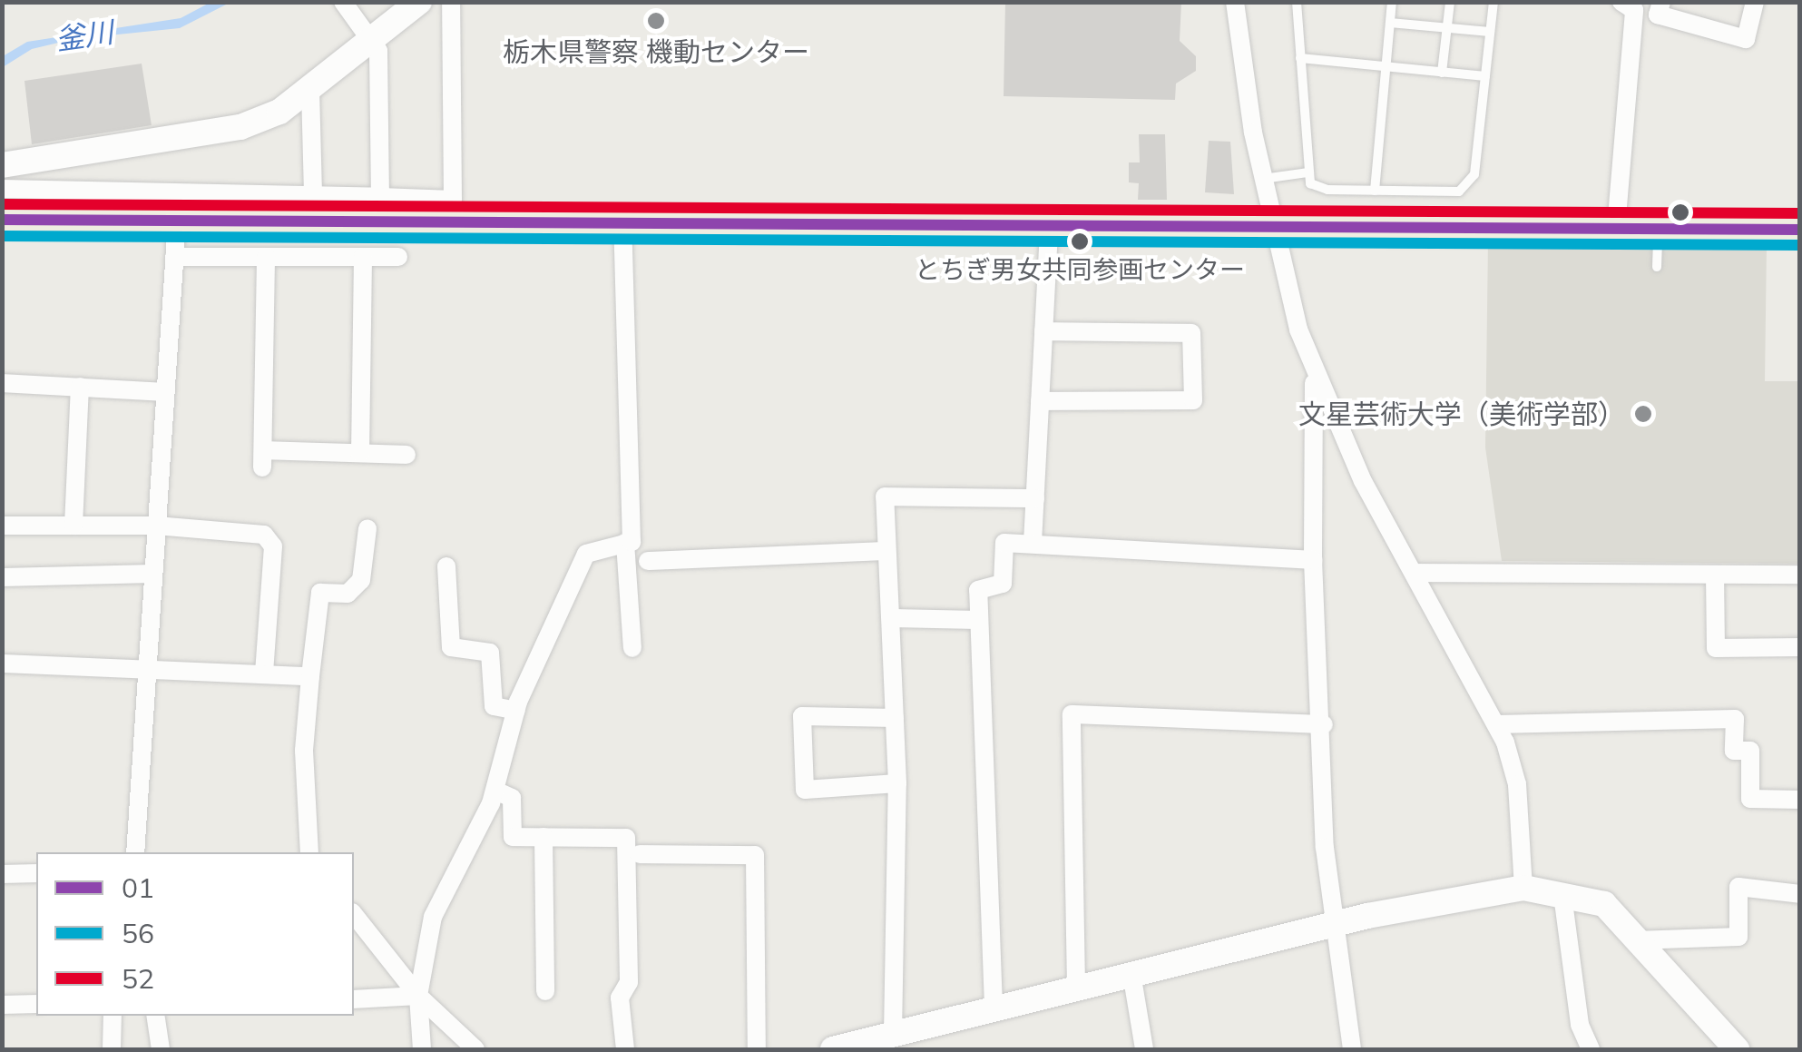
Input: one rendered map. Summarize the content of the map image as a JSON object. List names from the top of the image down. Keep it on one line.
{"water":["釜川"],"places":["栃木県警察 機動センター","とちぎ男女共同参画センター","文星芸術大学（美術学部）"],"lines":["transit line 52","transit line 01","transit line 56"],"legend":["01","56","52"]}
